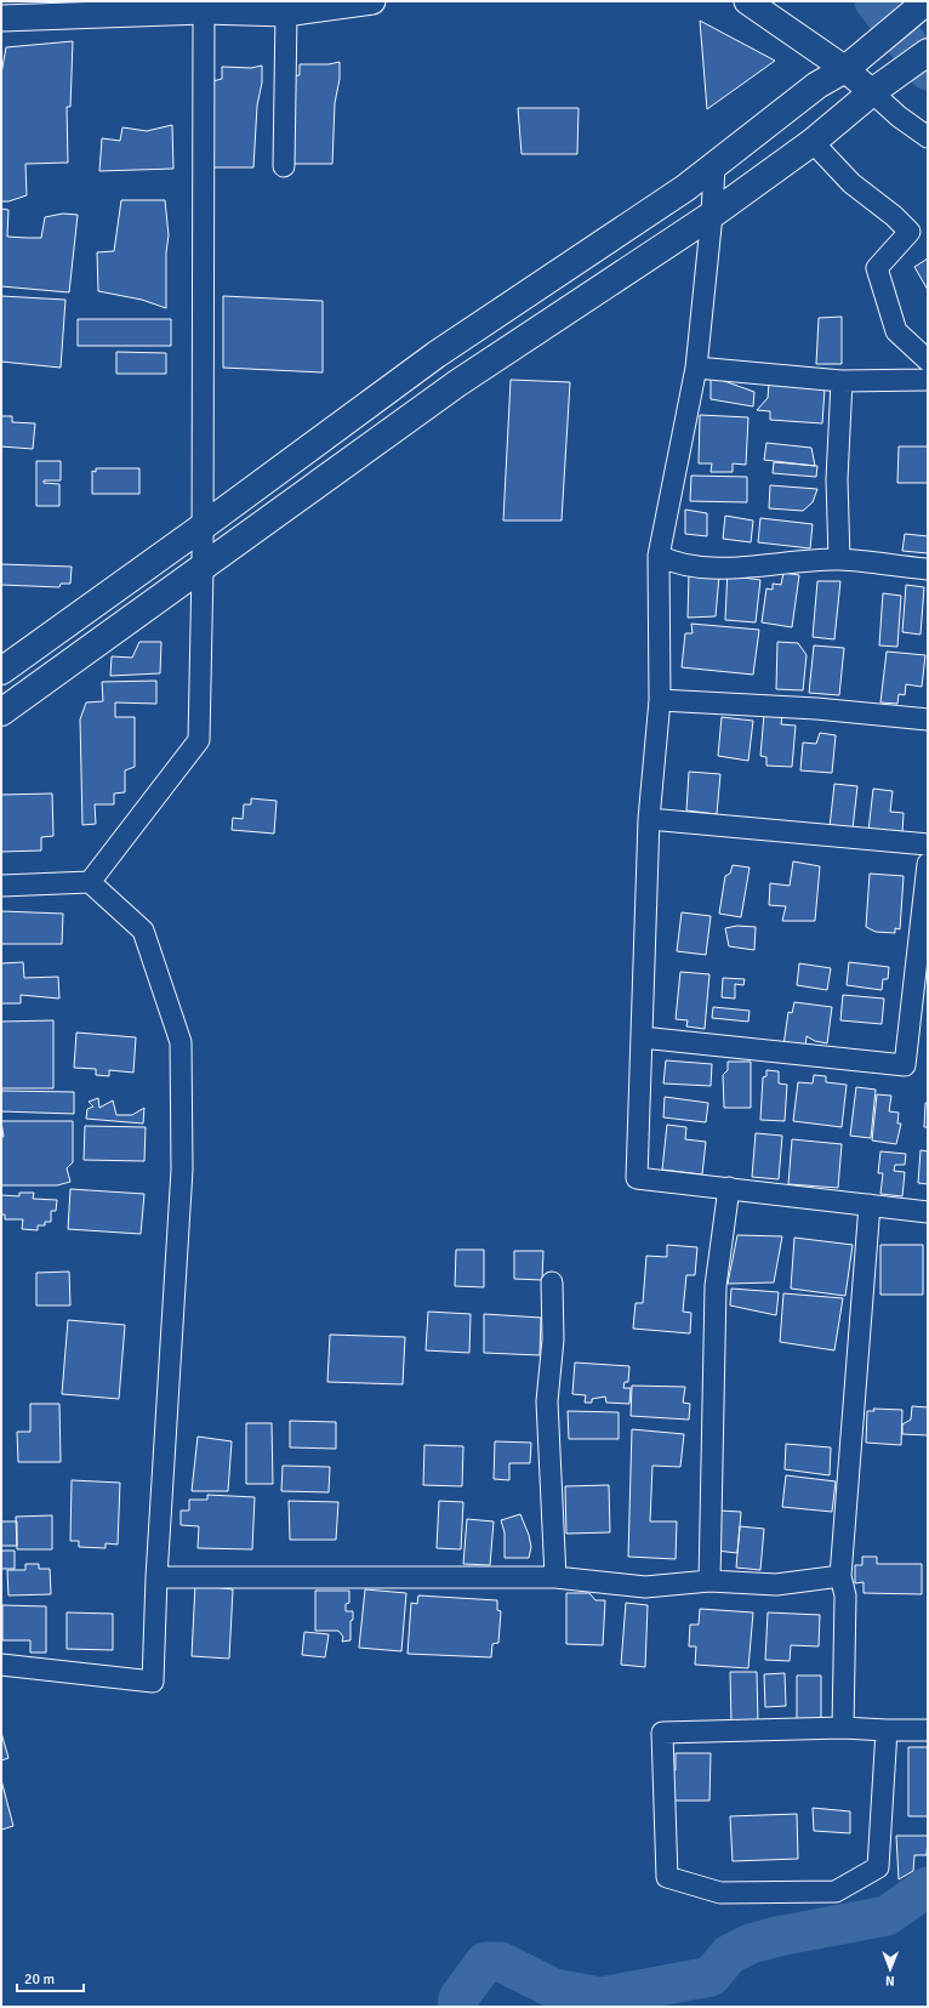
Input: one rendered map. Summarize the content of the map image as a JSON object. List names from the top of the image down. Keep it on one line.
{"scale_bar":"20 m","north":"bottom"}
